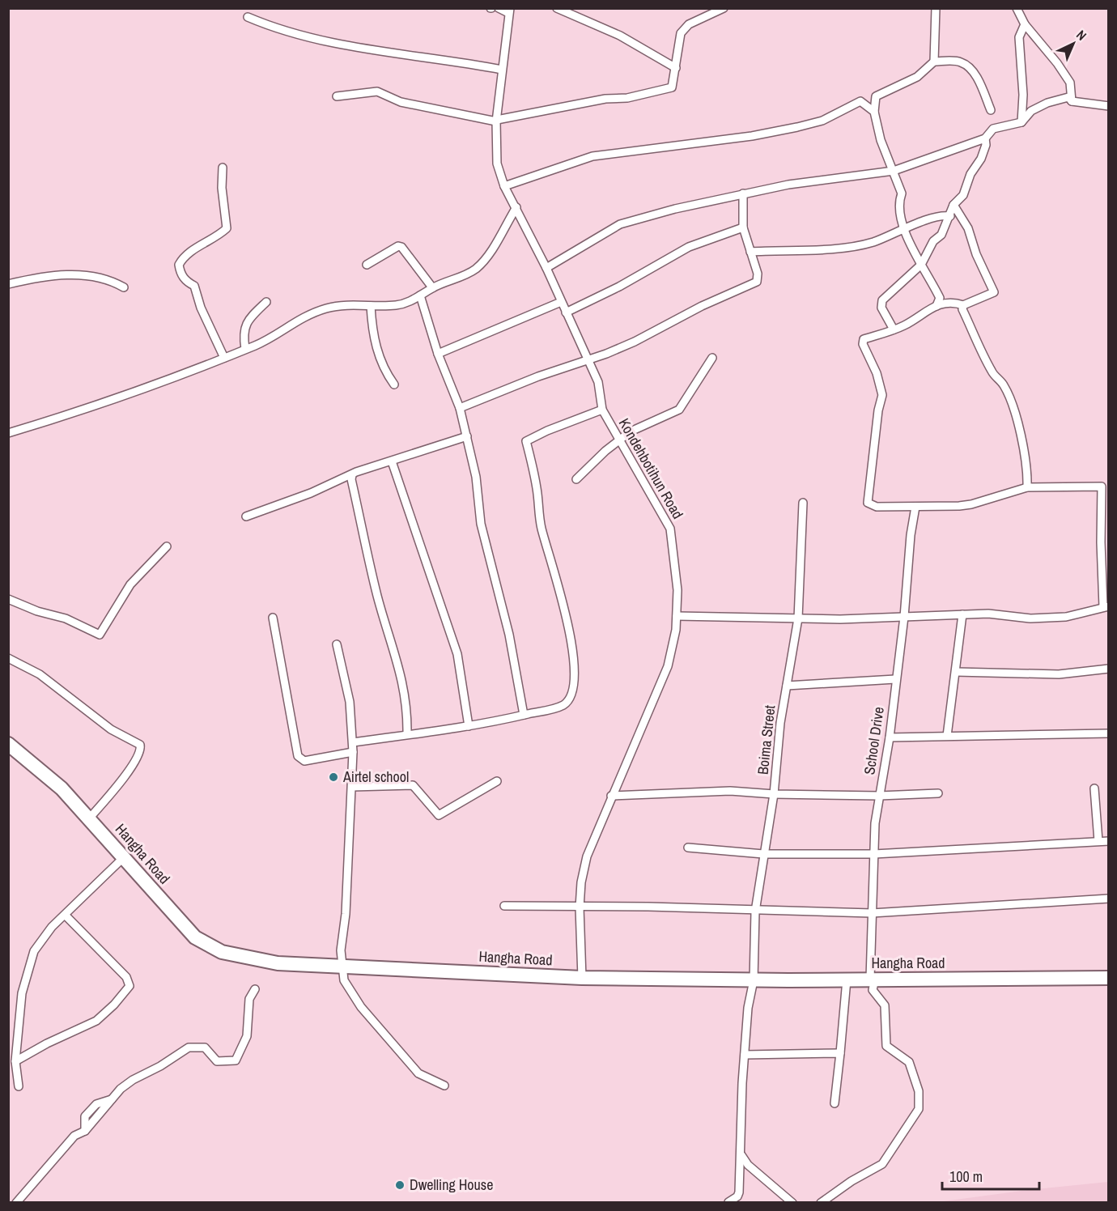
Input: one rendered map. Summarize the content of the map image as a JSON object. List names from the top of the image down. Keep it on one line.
{"streets":{"highway":["Hangha Road"],"street":["Kondehbotihun Road","Boima Street","School Drive"]},"crossings":[["Kondehbotihun Road","Hangha Road"],["Boima Street","Hangha Road"],["School Drive","Hangha Road"]],"places":["Airtel school","Dwelling House"],"scale_bar":"100 m","north":"top right"}
